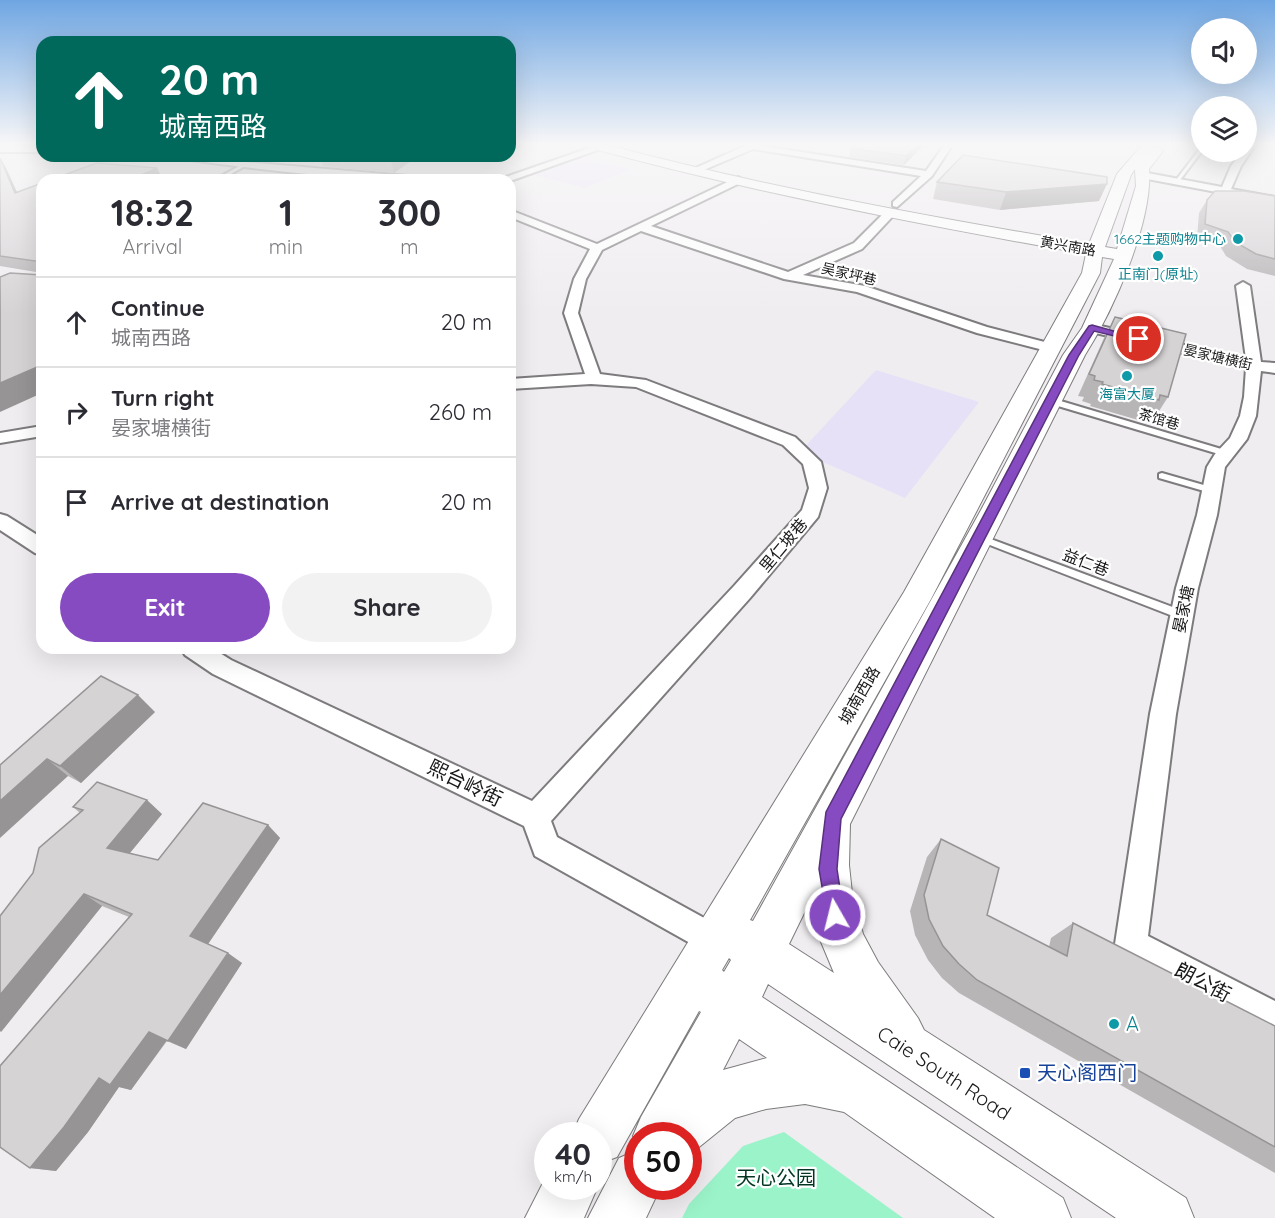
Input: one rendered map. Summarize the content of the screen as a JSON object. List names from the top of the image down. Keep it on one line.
{"streets":{"main road":["黄兴南路","城南西路","Caie South Road"],"street":["吴家坪巷","晏家塘横街","里仁坡巷","晏家塘","熙台岭街","朗公街"],"lane":["茶馆巷","益仁巷"]},"crossings":[["黄兴南路","城南西路"],["吴家坪巷","城南西路"],["晏家塘横街","晏家塘"],["晏家塘横街","城南西路"],["茶馆巷","晏家塘"],["茶馆巷","城南西路"],["里仁坡巷","熙台岭街"],["益仁巷","晏家塘"],["益仁巷","城南西路"],["晏家塘","朗公街"],["城南西路","Caie South Road"]],"parks":["天心公园"],"places":{"other":["1662主题购物中心","正南门(原址)","海富大厦","A"],"transit":["天心阁西门"]},"page":{"turn":["20 m","城南西路"],"eta":["18:32","Arrival","1","min","300","m"],"list":[{"name":"Continue","note":"城南西路","value":"20 m"},{"name":"Turn right","note":"晏家塘横街","value":"260 m"},{"name":"Arrive at destination","value":"20 m"}],"buttons":["Exit","Share"],"speed":"40 km/h","limit":"50"}}
